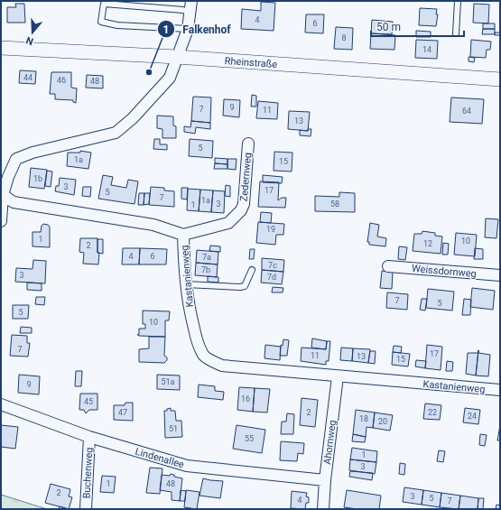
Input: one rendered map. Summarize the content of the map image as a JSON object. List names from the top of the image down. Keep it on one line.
{"streets":{"street":["Rheinstraße","Zedernweg","Weissdornweg","Kastanienweg","Ahornweg","Lindenallee","Buchenweg"]},"crossings":[["Zedernweg","Kastanienweg"],["Kastanienweg","Ahornweg"],["Ahornweg","Lindenallee"],["Lindenallee","Buchenweg"]],"places":["Falkenhof"],"house_numbers":["4","6","8","14","44","46","48","9","7","11","64","13","5","1a","15","1b","3","17","5","7","1a","3","58","1","19","1","10","12","2","4","6","7a","7c","7b","3","7d","7","5","5","10","7","17","11","13","15","51a","9","16","45","47","2","22","24","18","20","51","55","1","3","1","48","2","3","5","4","7"],"scale_bar":"50 m","north":"bottom"}
